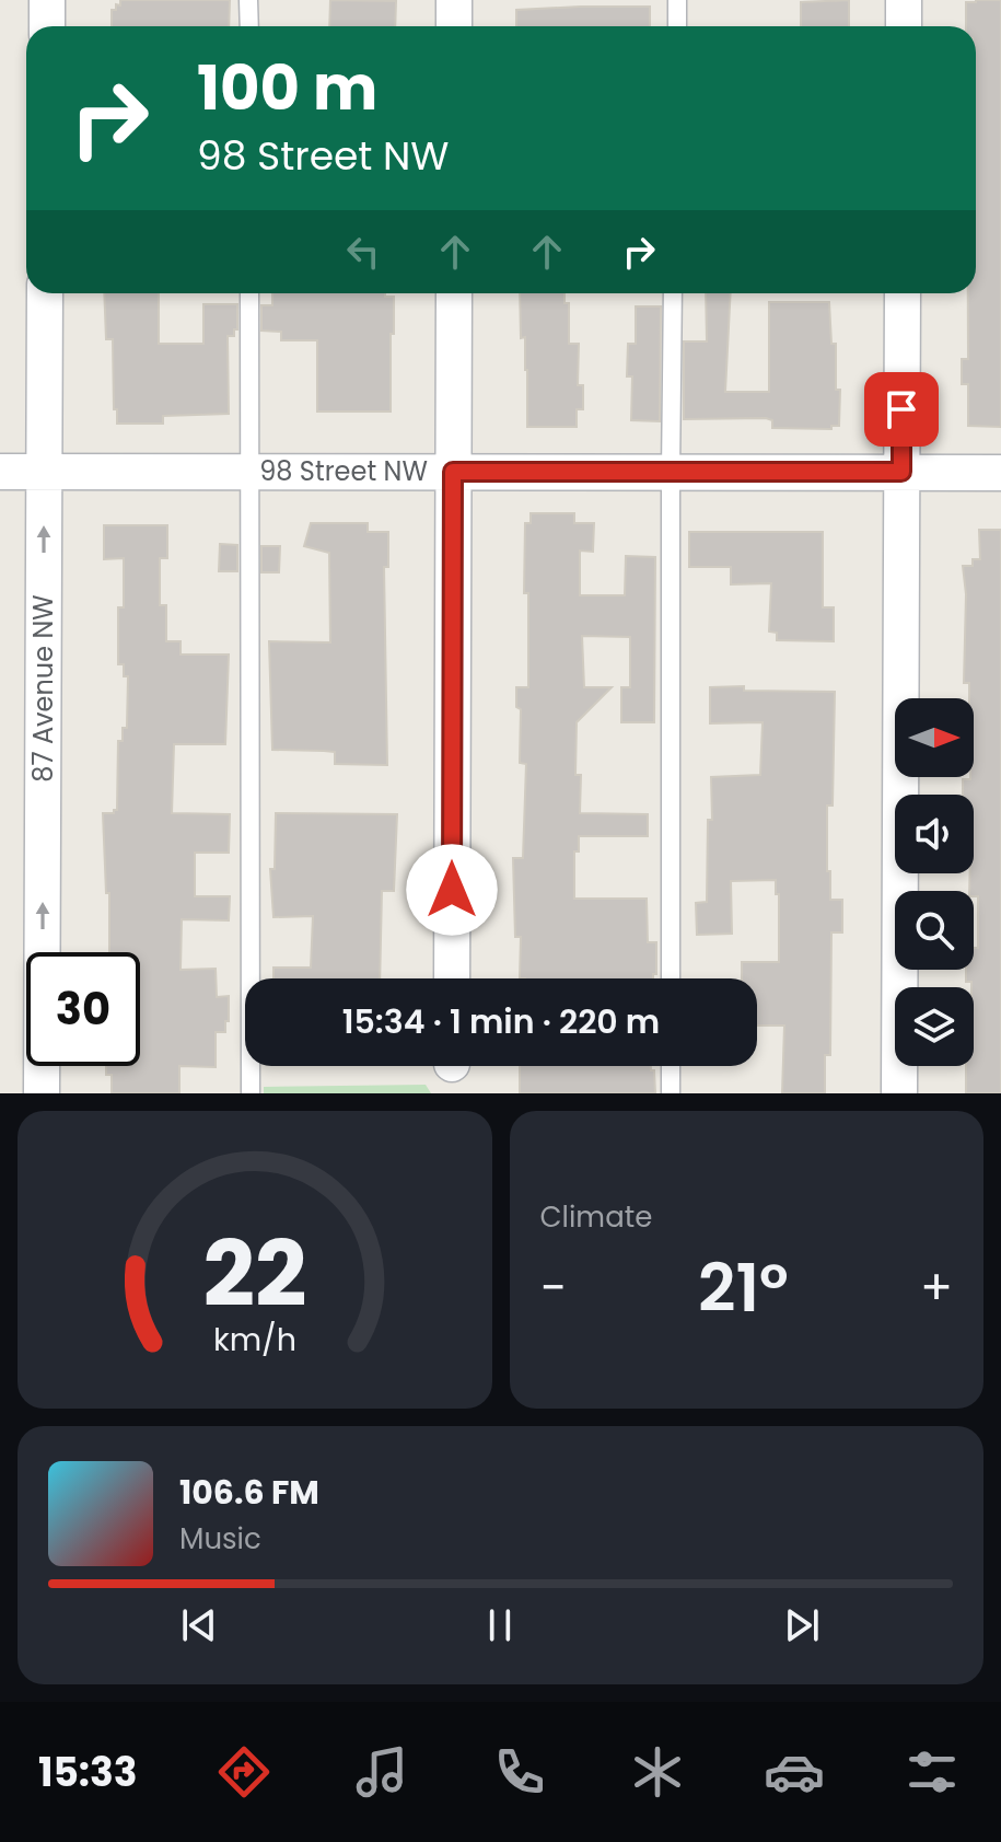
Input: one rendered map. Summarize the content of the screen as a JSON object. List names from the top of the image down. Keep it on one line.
{"streets":{"street":["98 Street NW","87 Avenue NW"]},"crossings":[["98 Street NW","87 Avenue NW"]],"one_way":["87 Avenue NW"],"north":"right","page":{"turn":["100 m","98 Street NW"],"limit":"30","trip":"15:34 · 1 min · 220 m","tile":"Climate","heat":["−","21°","+"],"song":["106.6 FM","Music"],"tabs":"15:33","gauge":["22","km/h"]}}
